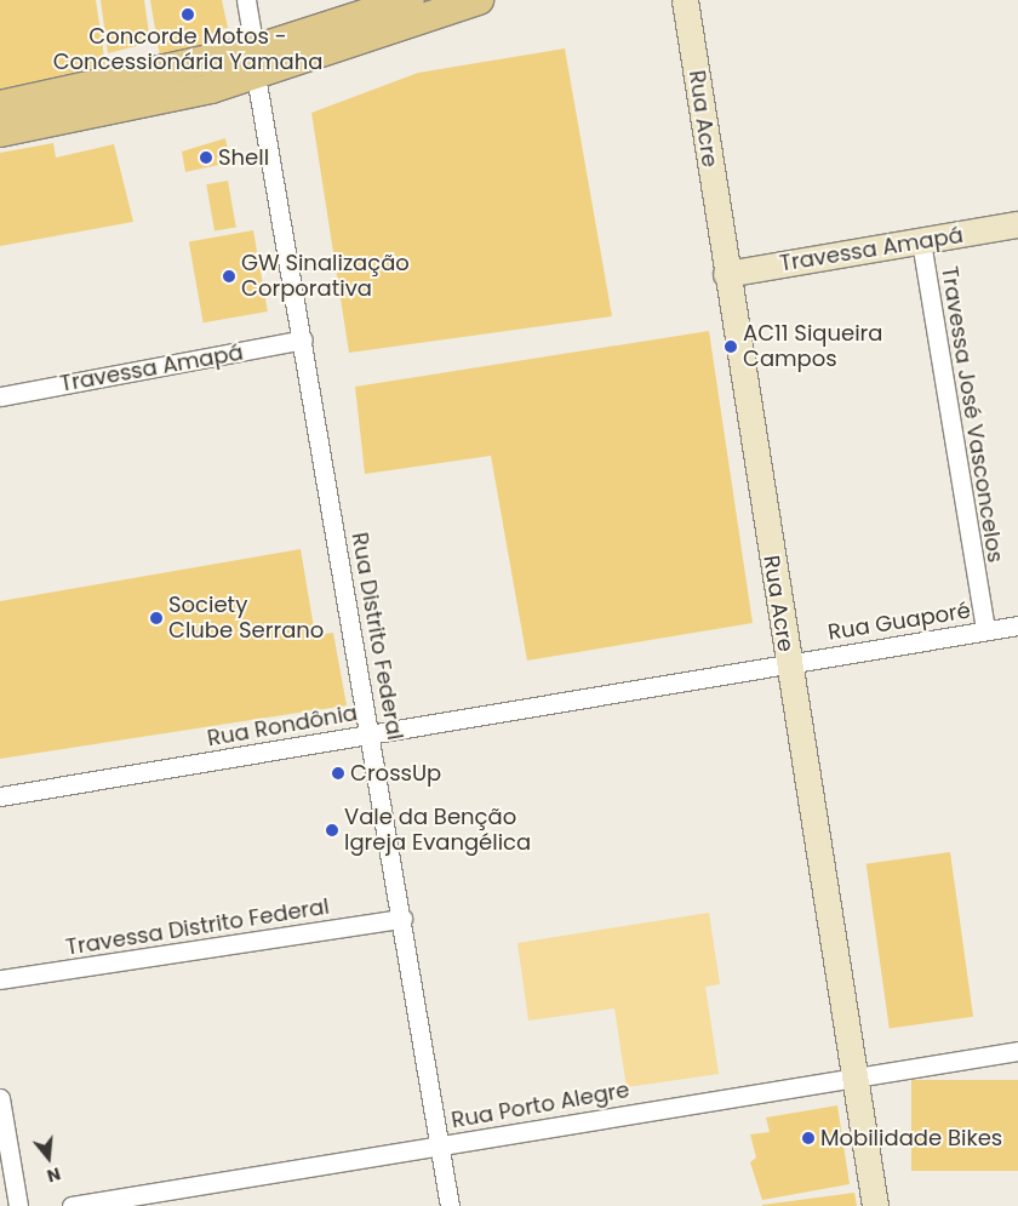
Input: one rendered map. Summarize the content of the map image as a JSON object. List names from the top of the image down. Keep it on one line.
{"streets":{"main road":["Rua Acre","Travessa Amapá"],"street":["Travessa José Vasconcelos","Rua Guaporé","Rua Distrito Federal","Rua Rondônia","Travessa Distrito Federal","Rua Porto Alegre"]},"crossings":[["Rua Acre","Travessa Amapá"],["Rua Acre","Rua Guaporé"],["Rua Acre","Rua Rondônia"],["Rua Acre","Rua Porto Alegre"],["Travessa Amapá","Travessa José Vasconcelos"],["Travessa Amapá","Rua Distrito Federal"],["Travessa José Vasconcelos","Rua Guaporé"],["Rua Guaporé","Rua Rondônia"],["Rua Distrito Federal","Rua Rondônia"],["Rua Distrito Federal","Travessa Distrito Federal"],["Rua Distrito Federal","Rua Porto Alegre"]],"places":["Concorde Motos - Concessionária Yamaha","Shell","GW Sinalização Corporativa","AC11 Siqueira Campos","Society Clube Serrano","CrossUp","Vale da Benção Igreja Evangélica","Mobilidade Bikes"],"north":"bottom"}
